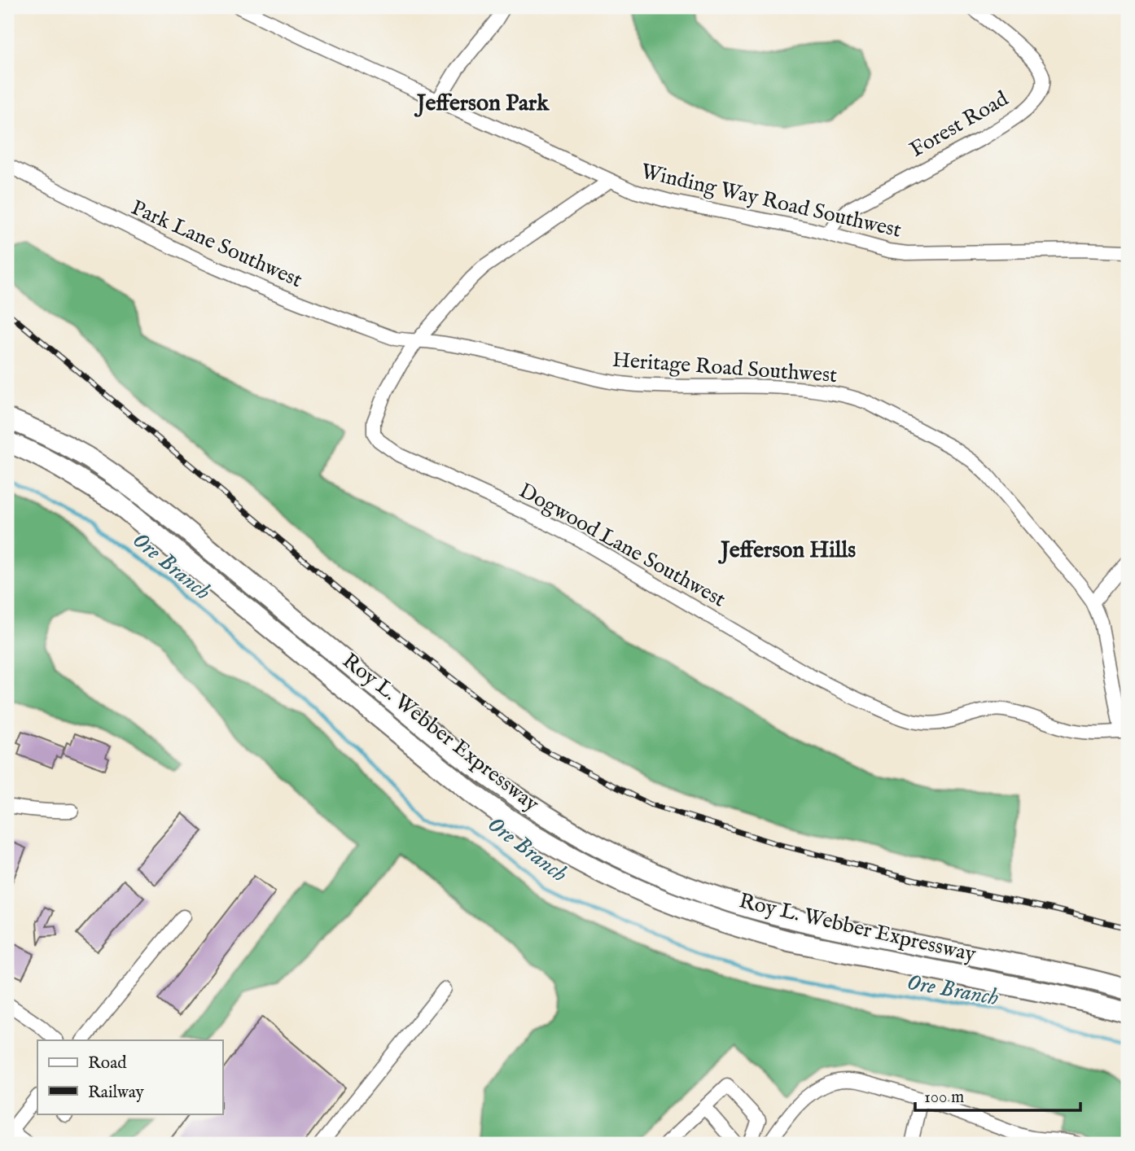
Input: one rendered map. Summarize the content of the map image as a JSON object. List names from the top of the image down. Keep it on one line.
{"streets":{"highway":["Roy L. Webber Expressway"],"street":["Forest Road","Winding Way Road Southwest","Park Lane Southwest","Heritage Road Southwest","Dogwood Lane Southwest"]},"crossings":[["Forest Road","Winding Way Road Southwest"],["Winding Way Road Southwest","Dogwood Lane Southwest"],["Park Lane Southwest","Heritage Road Southwest"],["Park Lane Southwest","Dogwood Lane Southwest"],["Heritage Road Southwest","Dogwood Lane Southwest"]],"districts":["Jefferson Park","Jefferson Hills"],"water":["Ore Branch"],"legend":["Road","Railway"],"scale_bar":"100 m"}
